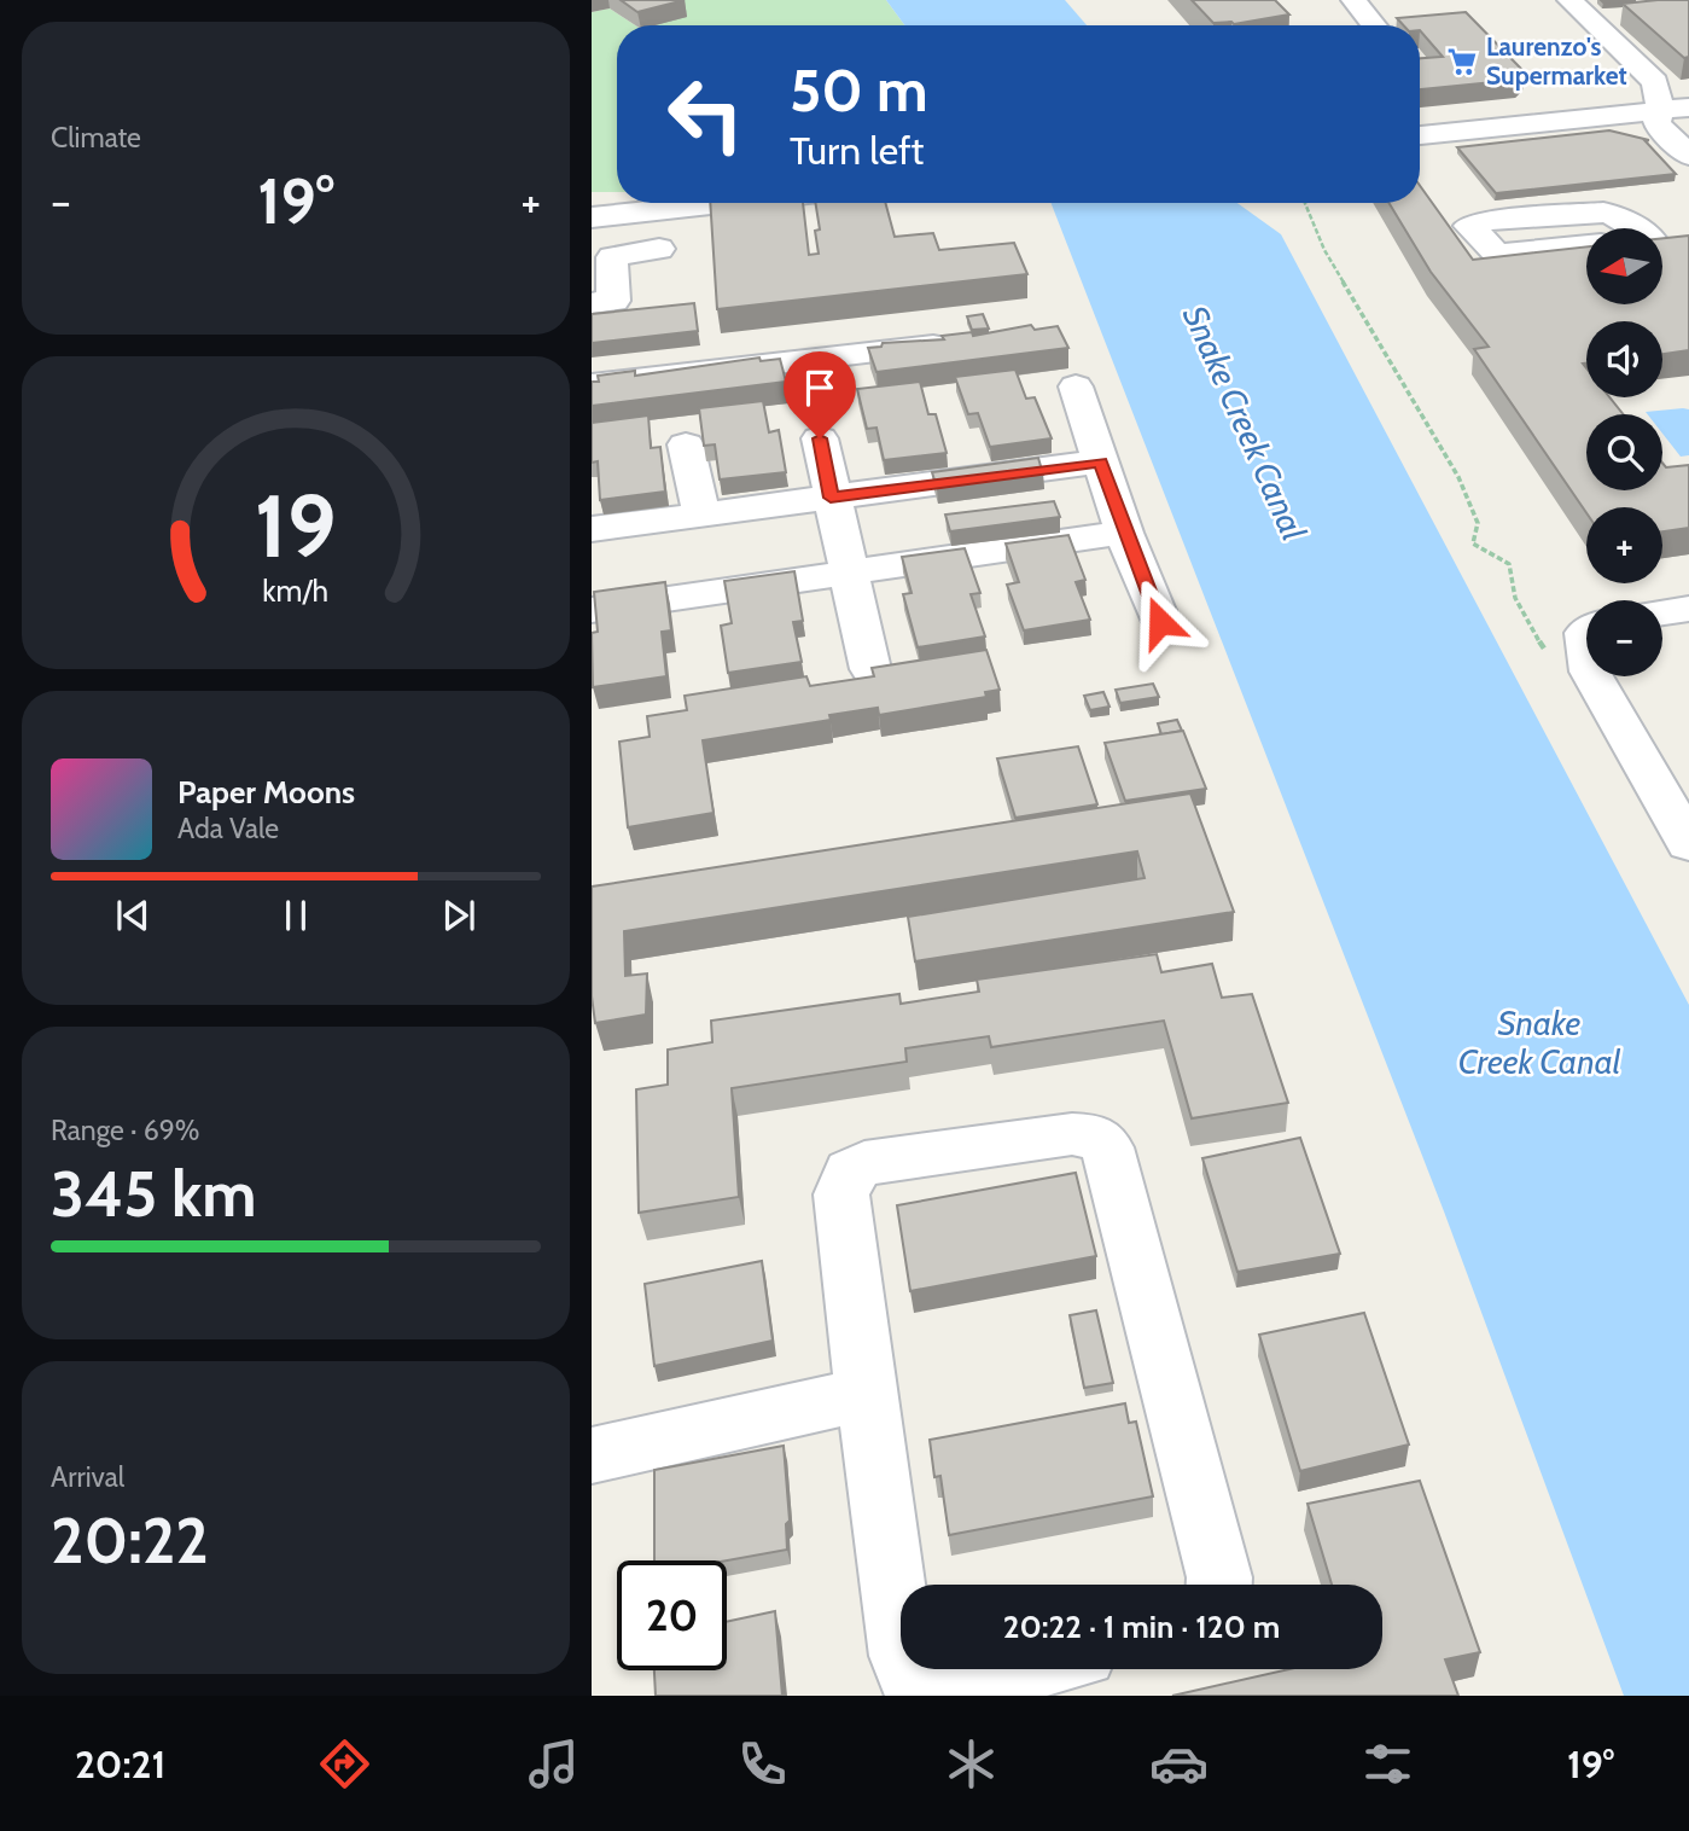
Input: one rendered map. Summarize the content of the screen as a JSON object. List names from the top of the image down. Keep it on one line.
{"water":["Snake Creek Canal"],"places":{"supermarket":["Laurenzo's Supermarket"]},"north":"left","page":{"tile":["Climate",["Range · 69%","345 km"],["Arrival","20:22"]],"turn":["50 m","Turn left"],"heat":["−","19°","+"],"map_buttons":["+","−"],"song":["Paper Moons","Ada Vale"],"limit":"20","trip":"20:22 · 1 min · 120 m","tabs":["20:21","19°"],"gauge":["19","km/h"]}}
